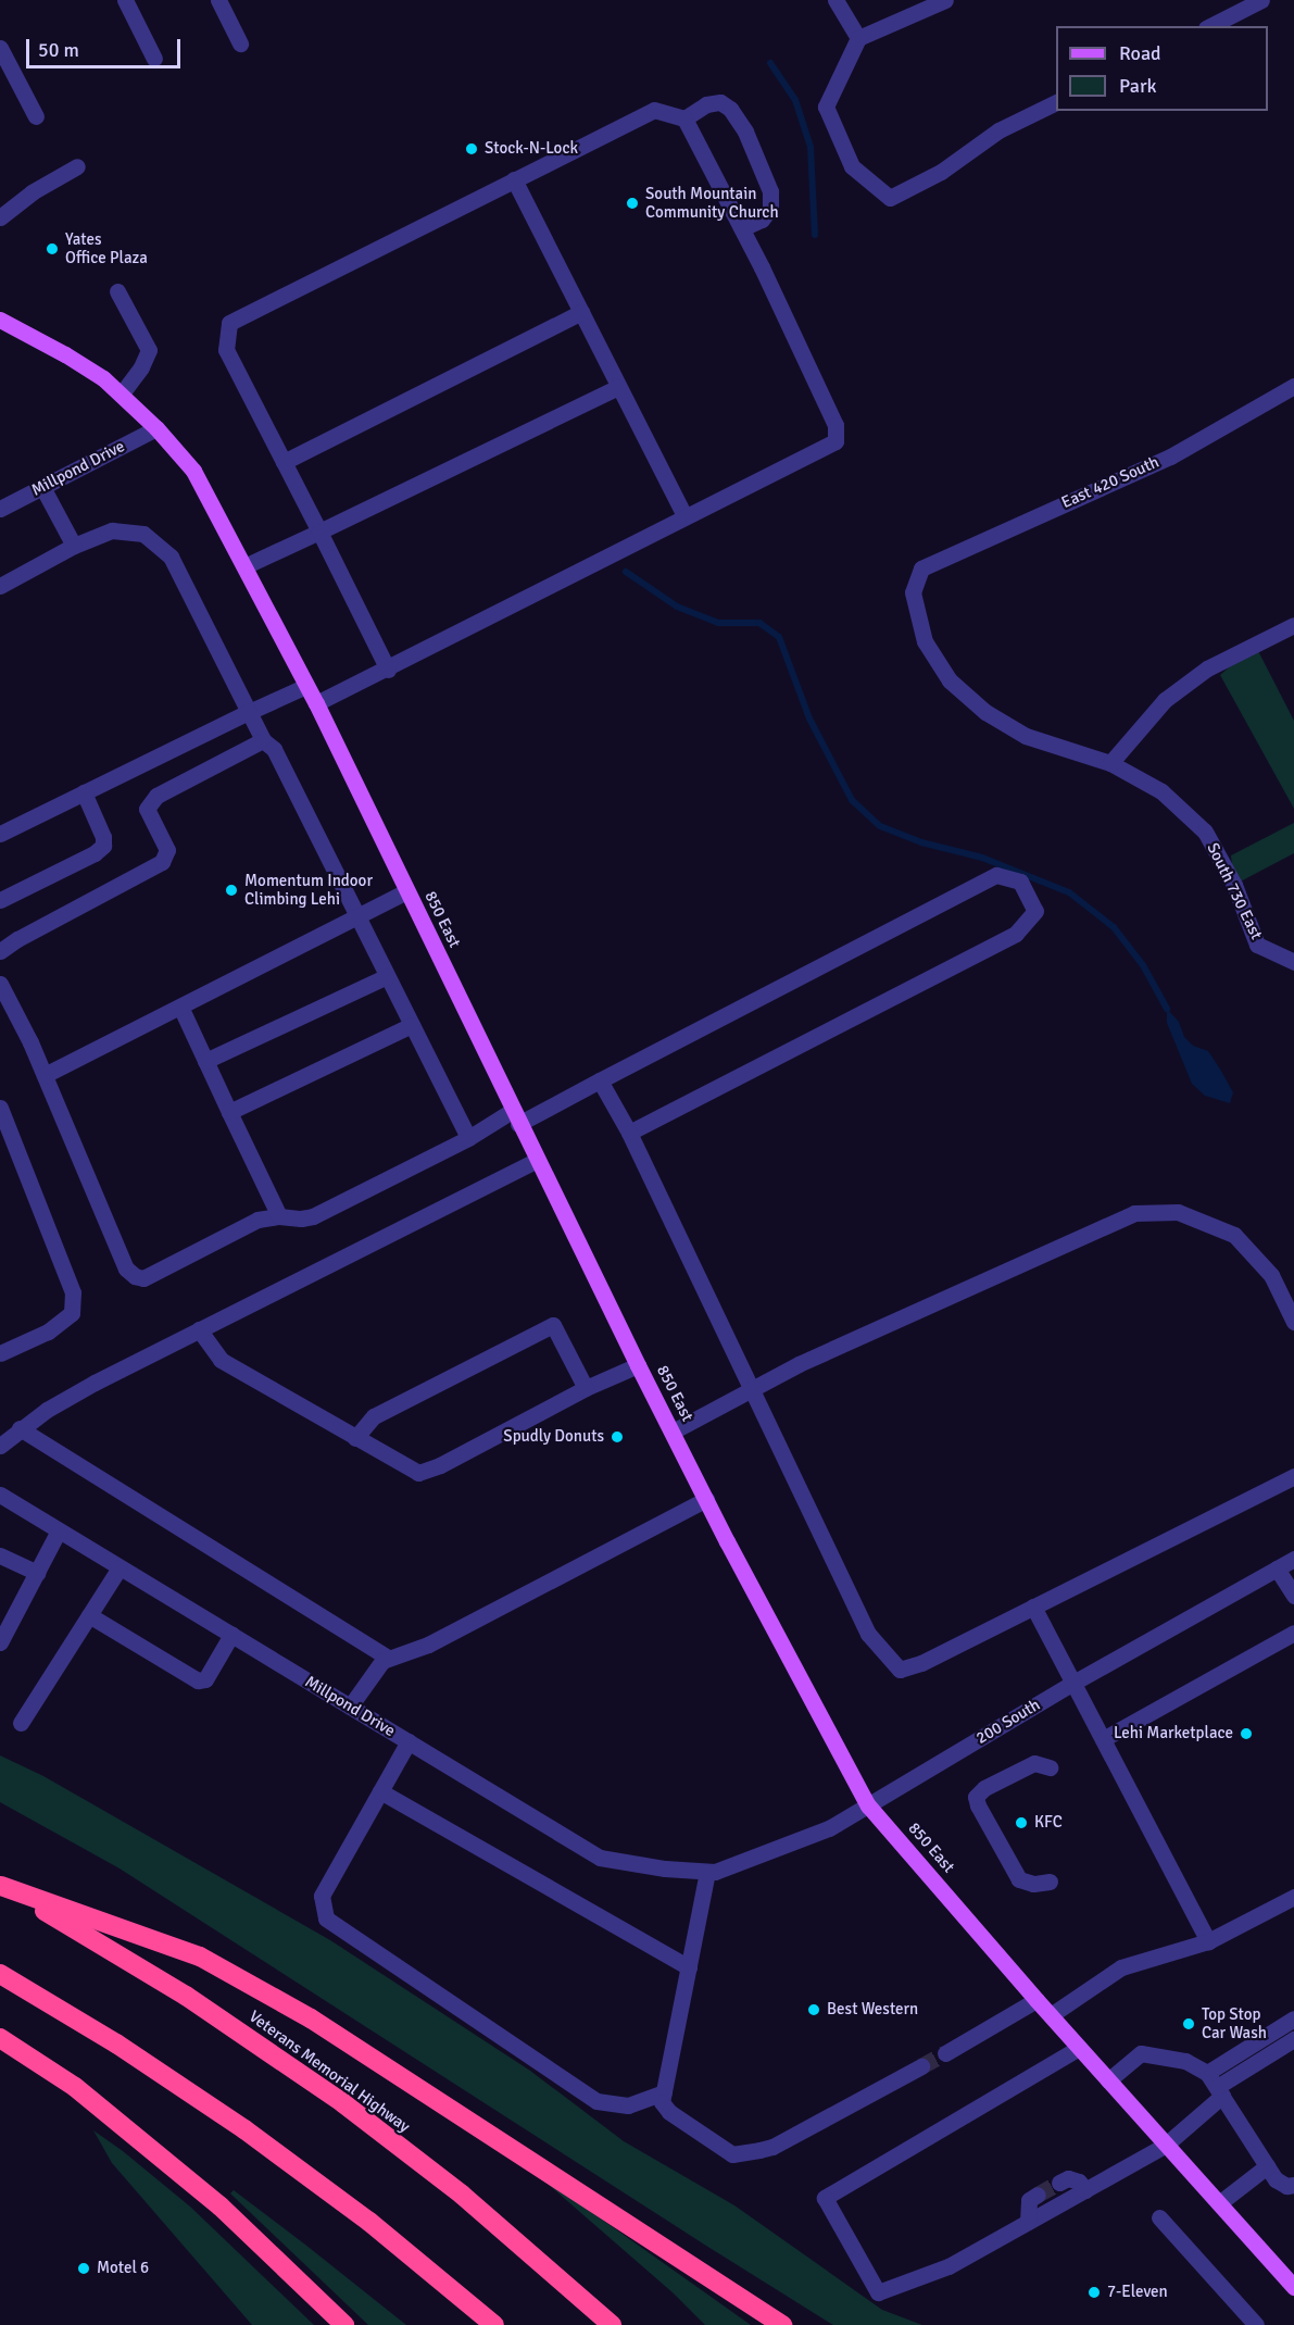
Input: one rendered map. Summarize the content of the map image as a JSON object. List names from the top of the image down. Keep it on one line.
{"streets":{"highway":["Veterans Memorial Highway"],"main road":["850 East"],"street":["Millpond Drive","East 420 South","South 730 East","200 South"]},"crossings":[["Millpond Drive","850 East"],["Millpond Drive","200 South"],["East 420 South","South 730 East"],["850 East","200 South"]],"places":["Stock-N-Lock","South Mountain Community Church","Yates Office Plaza","Momentum Indoor Climbing Lehi","Spudly Donuts","Lehi Marketplace","KFC","Best Western","Top Stop Car Wash","Motel 6","7-Eleven"],"legend":["Road","Park"],"scale_bar":"50 m"}
